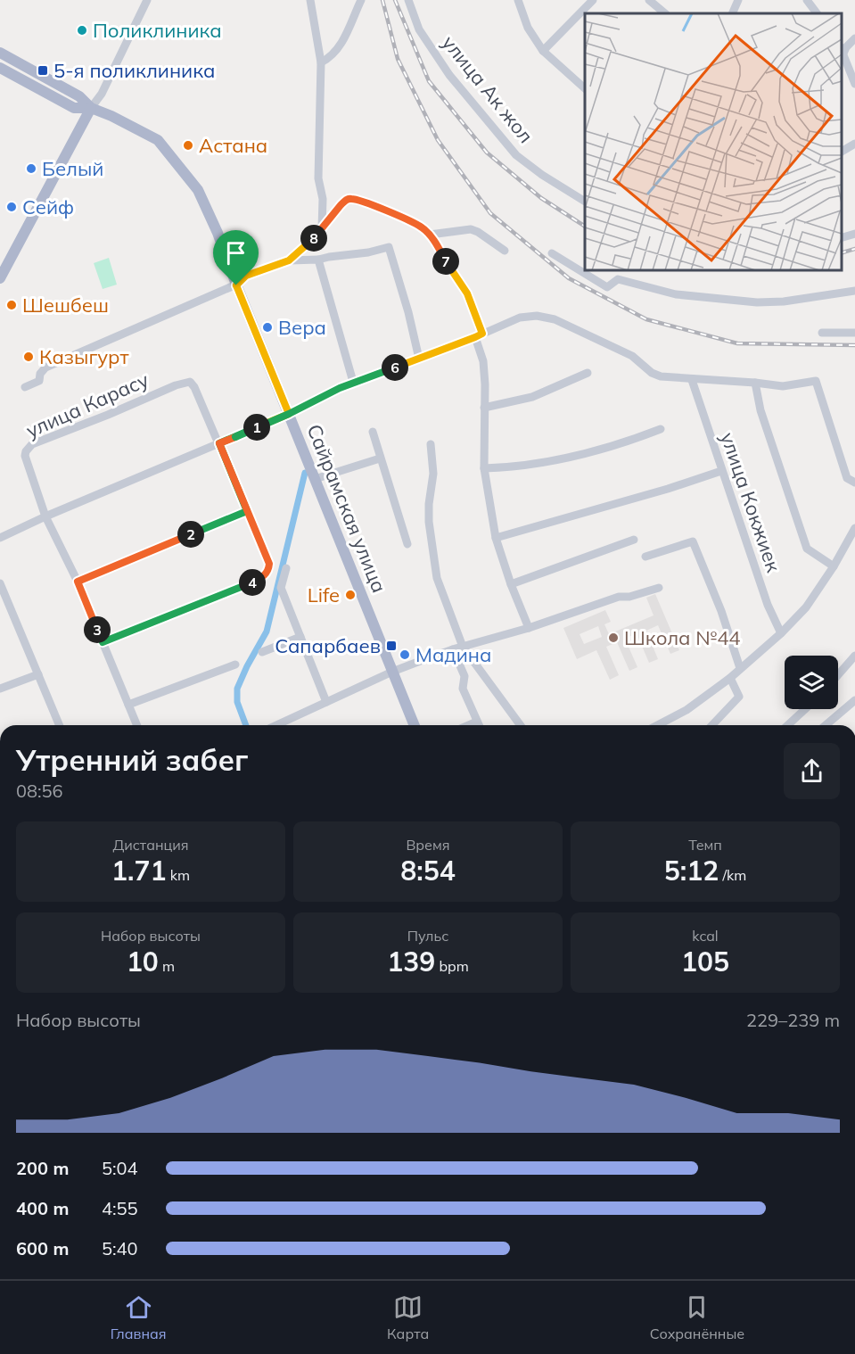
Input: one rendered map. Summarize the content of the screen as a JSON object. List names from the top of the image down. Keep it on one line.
{"streets":{"main road":["Сайрамская улица"],"street":["улица Ак жол","улица Карасу","улица Кокжиек"]},"places":{"other":["Поликлиника","Астана","Белый","Сейф","Шешбеш","Вера","Казыгурт","Life","Школа №44","Мадина"],"transit":["5-я поликлиника","Сапарбаев"]},"page":{"pins":["8","7","6","1","2","4","3"],"heading":["Утренний забег","08:56"],"stats":[["Дистанция","1.71 km"],["Время","8:54"],["Темп","5:12 /km"],["Набор высоты","10 m"],["Пульс","139 bpm"],["kcal","105"]],"chart":["Набор высоты","229–239 m"],"list":[{"name":"200 m","note":"5:04"},{"name":"400 m","note":"4:55"},{"name":"600 m","note":"5:40"}],"tabs":["Главная","Карта","Сохранённые"]}}
